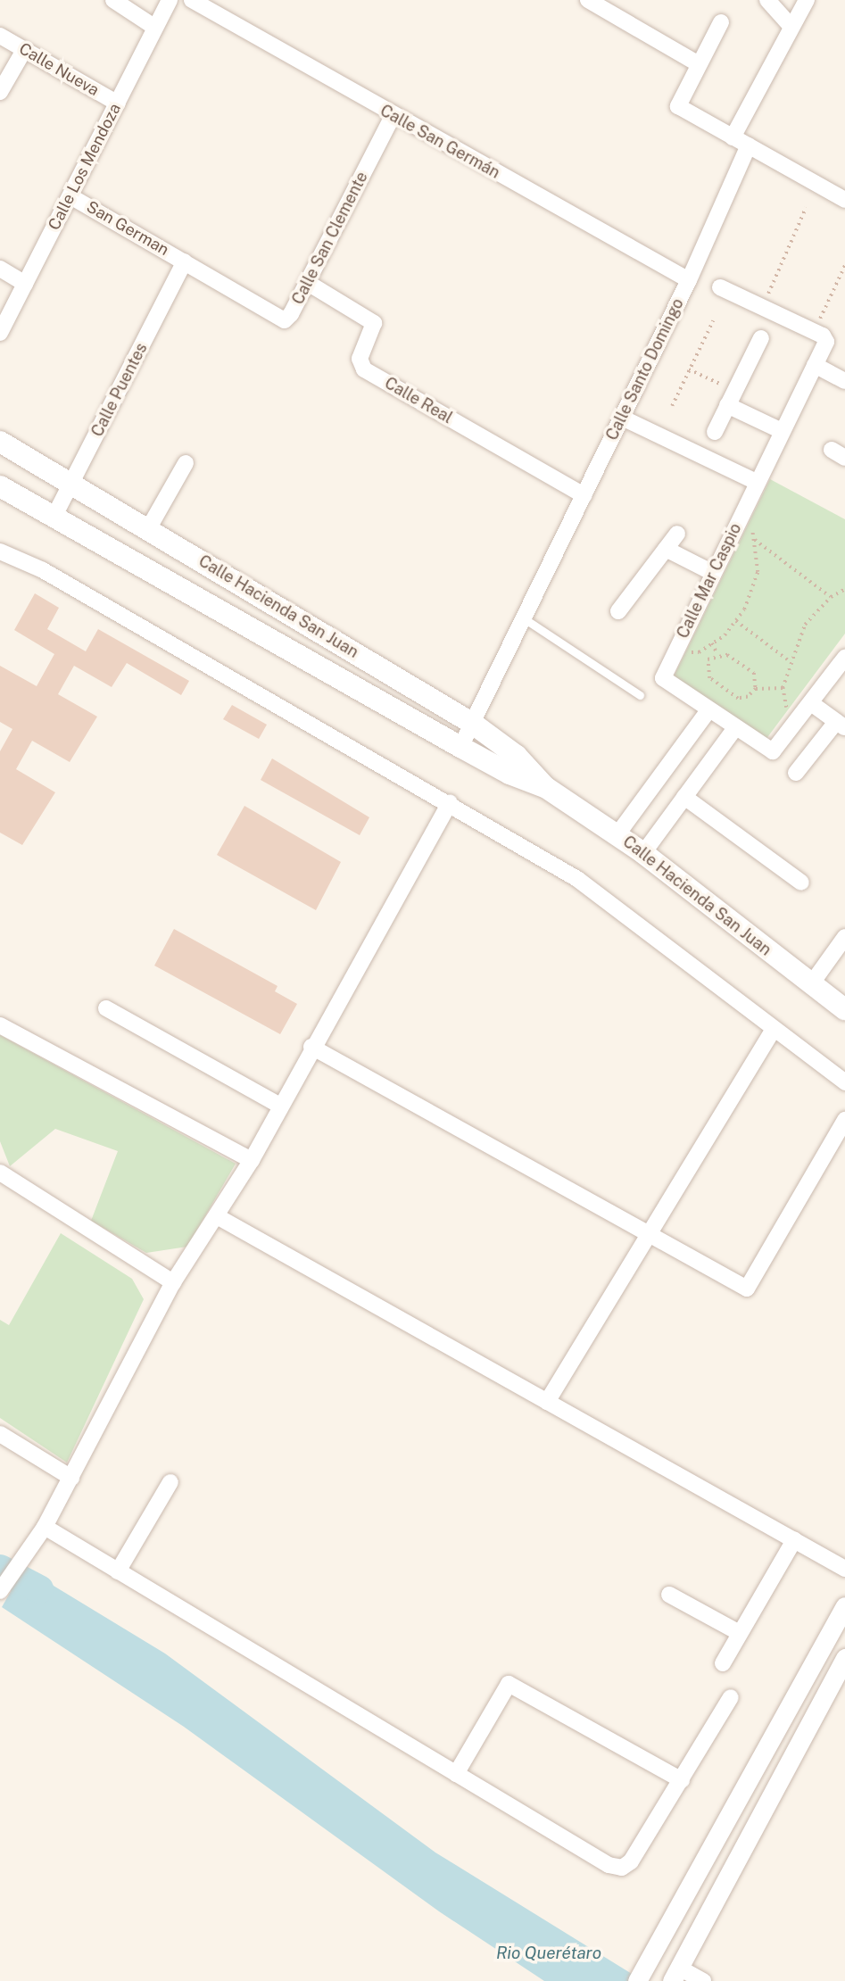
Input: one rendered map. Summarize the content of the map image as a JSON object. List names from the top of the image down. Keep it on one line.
{"streets":{"main road":["Calle Hacienda San Juan"],"street":["Calle Nueva","Calle San Germán","Calle Los Mendoza","San German","Calle San Clemente","Calle Santo Domingo","Calle Puentes","Calle Real","Calle Mar Caspio"]},"crossings":[["Calle Nueva","Calle Los Mendoza"],["Calle San Germán","Calle San Clemente"],["Calle San Germán","Calle Santo Domingo"],["Calle Los Mendoza","San German"],["San German","Calle San Clemente"],["San German","Calle Puentes"],["Calle San Clemente","Calle Puentes"],["Calle San Clemente","Calle Real"],["Calle Santo Domingo","Calle Real"],["Calle Santo Domingo","Calle Hacienda San Juan"],["Calle Puentes","Calle Hacienda San Juan"]],"water":["Rio Querétaro"]}
